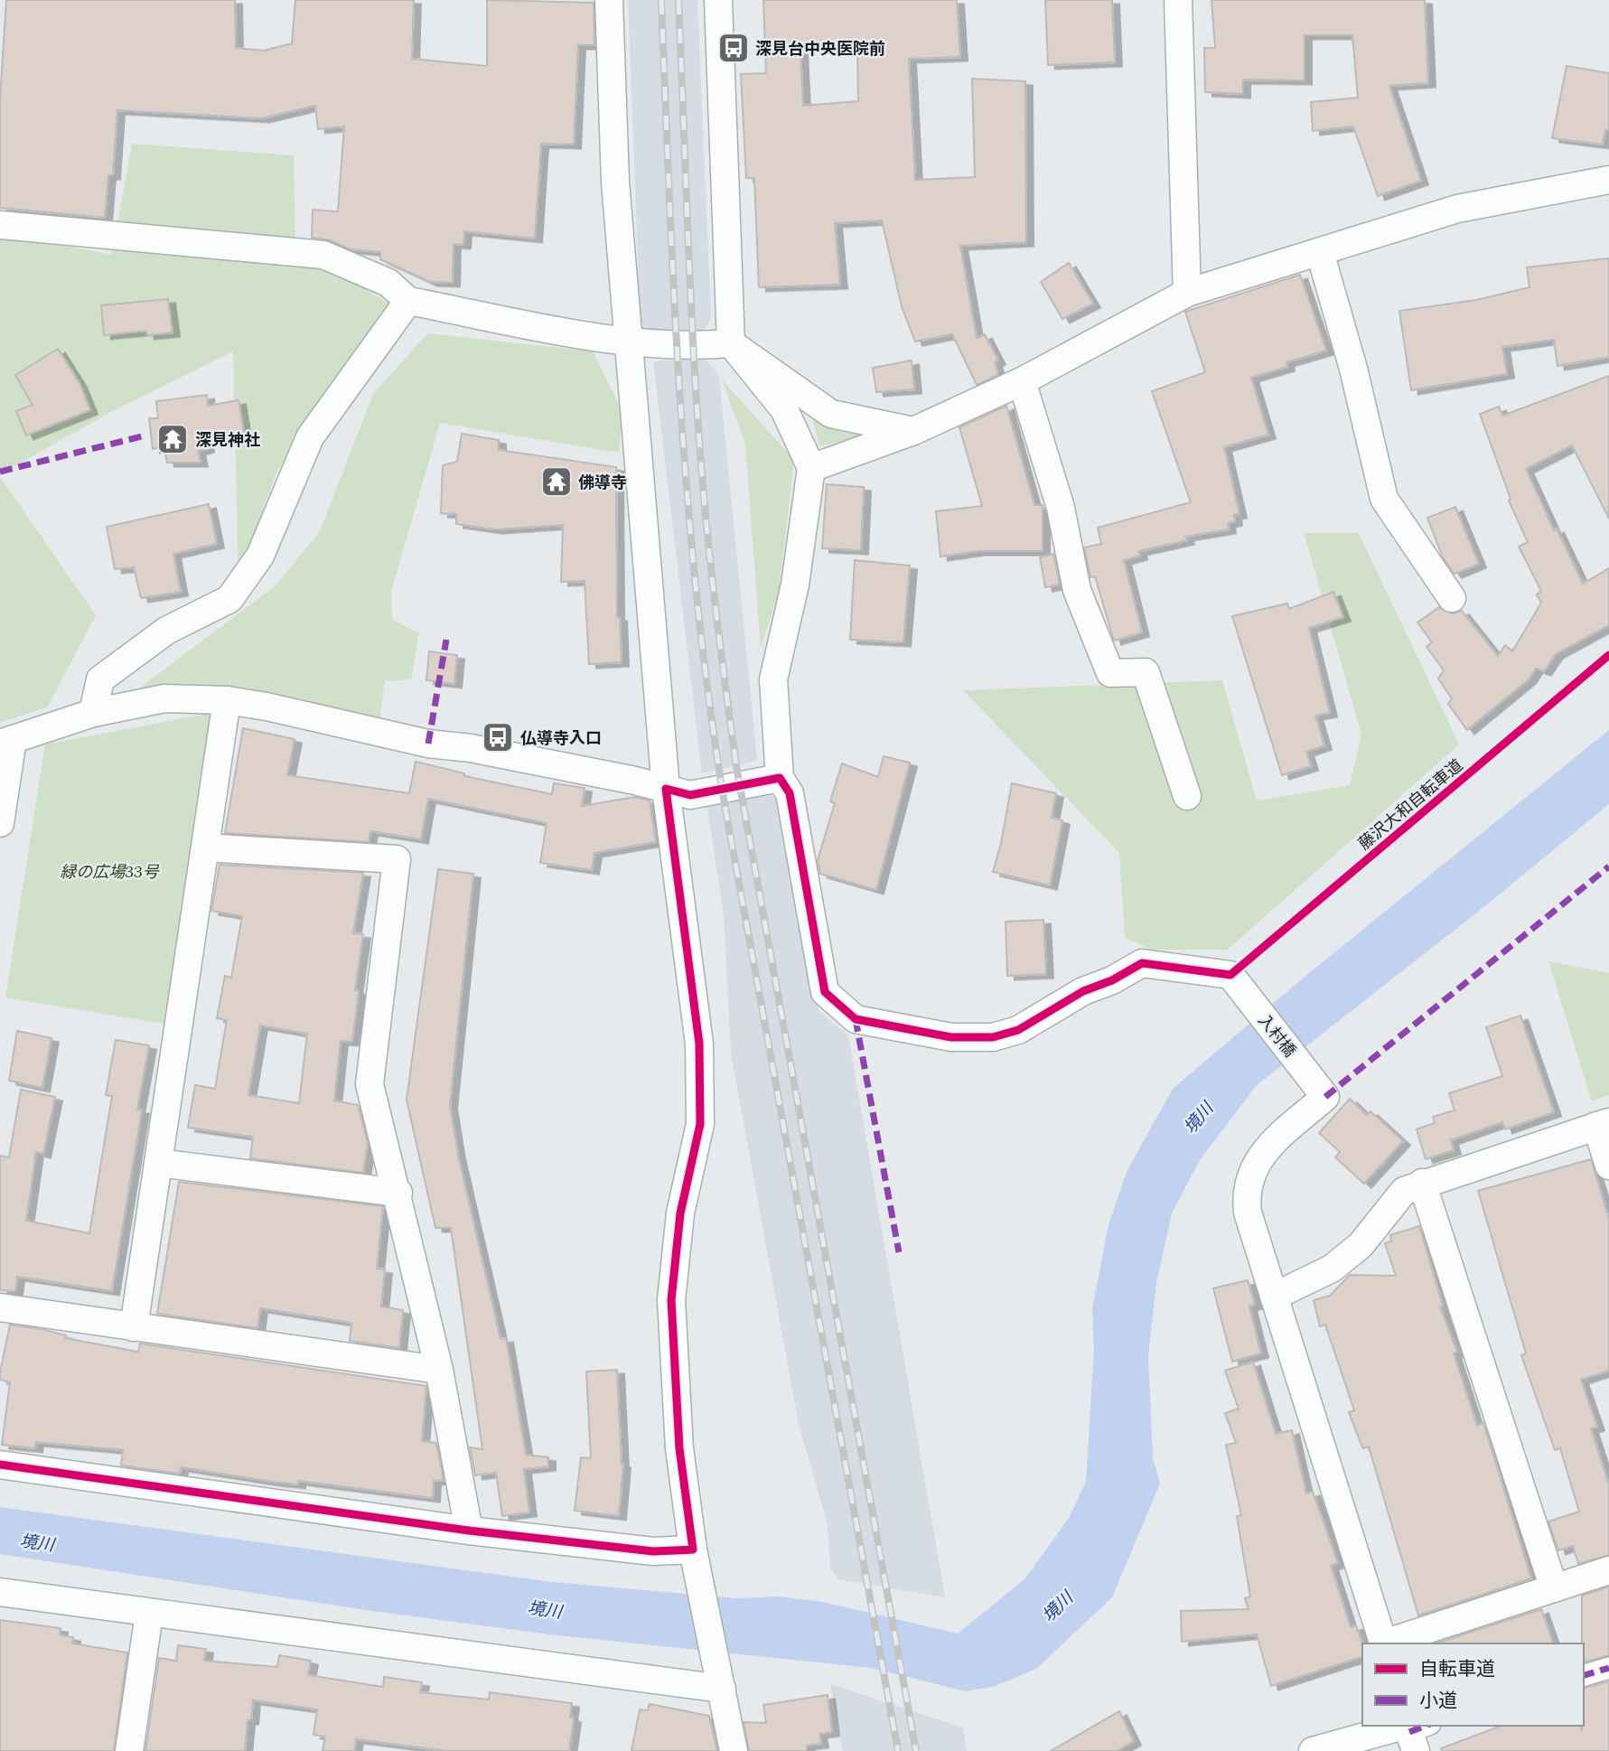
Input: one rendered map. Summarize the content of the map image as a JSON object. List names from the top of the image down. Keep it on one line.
{"streets":{"street":["入村橋"],"cycle path":["藤沢大和自転車道"]},"water":["境川"],"parks":["緑の広場33号"],"places":{"bus stop":["深見台中央医院前","仏導寺入口"],"temple":["深見神社","佛導寺"]},"legend":["自転車道","小道"]}
